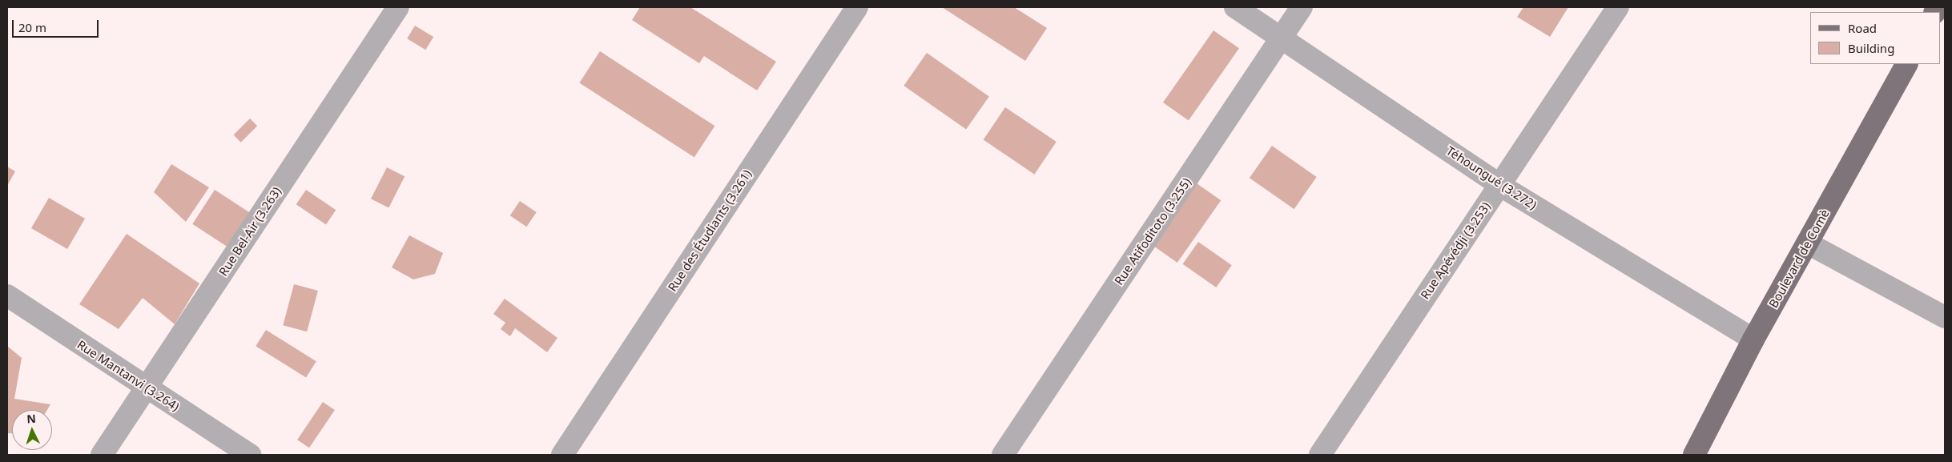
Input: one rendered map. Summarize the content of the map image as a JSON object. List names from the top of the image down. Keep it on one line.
{"streets":{"main road":["Boulevard de Comè"],"street":["Téhoungué (3.272)","Rue des Étudiants (3.261)","Rue Bel-Air (3.263)","Rue Atifoditoto (3.255)","Rue Apévédji (3.253)","Rue Mantanvi (3.264)"]},"crossings":[["Téhoungué (3.272)","Rue Atifoditoto (3.255)"],["Téhoungué (3.272)","Rue Apévédji (3.253)"],["Téhoungué (3.272)","Boulevard de Comè"],["Rue Bel-Air (3.263)","Rue Mantanvi (3.264)"]],"legend":["Road","Building"],"scale_bar":"20 m","north":"top"}
